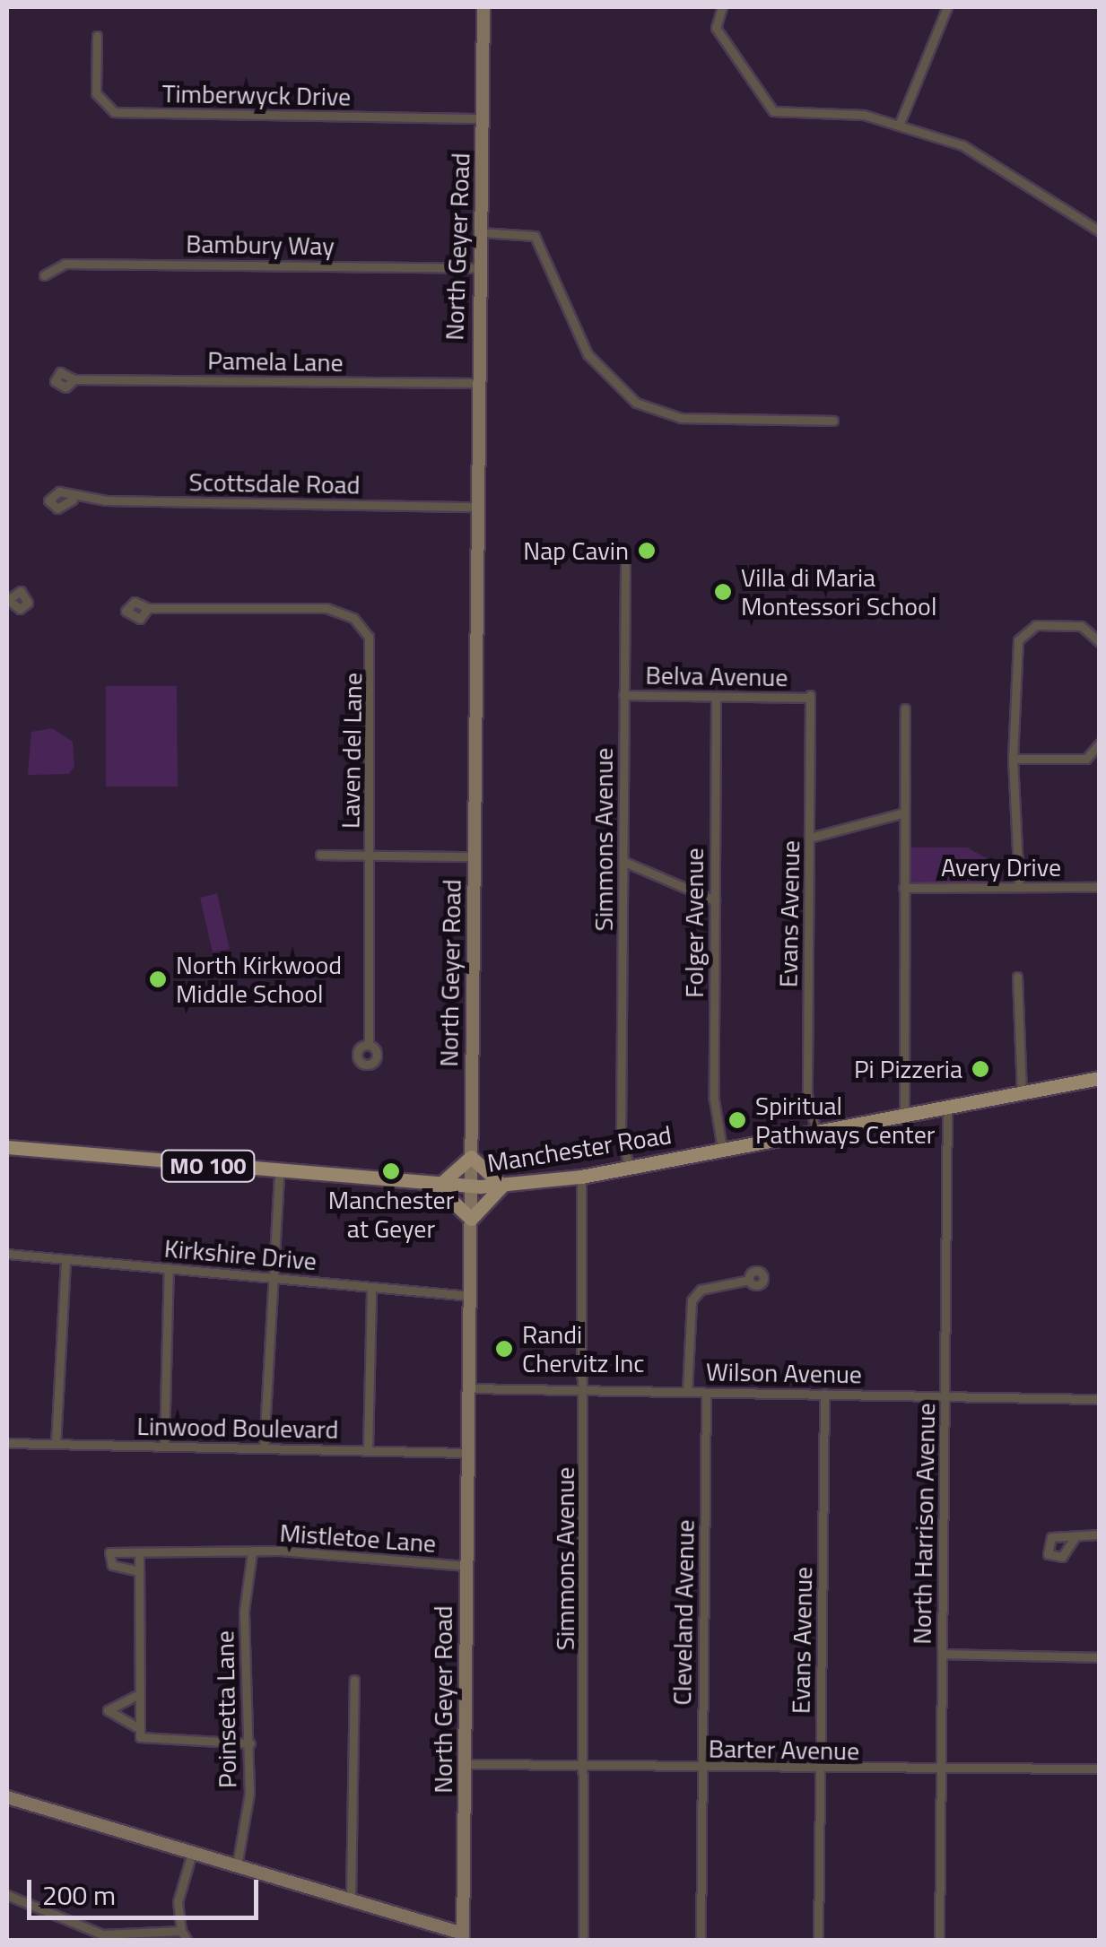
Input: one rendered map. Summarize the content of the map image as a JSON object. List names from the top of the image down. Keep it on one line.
{"streets":{"main road":["Manchester Road","MO 100"],"street":["Timberwyck Drive","Bambury Way","North Geyer Road","Pamela Lane","Scottsdale Road","Belva Avenue","Laven del Lane","Simmons Avenue","Avery Drive","Evans Avenue","Folger Avenue","Kirkshire Drive","Wilson Avenue","Linwood Boulevard","North Harrison Avenue","Mistletoe Lane","Cleveland Avenue","Poinsetta Lane","Barter Avenue"]},"crossings":[["Timberwyck Drive","North Geyer Road"],["Bambury Way","North Geyer Road"],["North Geyer Road","Pamela Lane"],["North Geyer Road","Scottsdale Road"],["North Geyer Road","Manchester Road"],["North Geyer Road","Kirkshire Drive"],["North Geyer Road","Wilson Avenue"],["North Geyer Road","Linwood Boulevard"],["North Geyer Road","Mistletoe Lane"],["North Geyer Road","Barter Avenue"],["Belva Avenue","Simmons Avenue"],["Belva Avenue","Evans Avenue"],["Belva Avenue","Folger Avenue"],["Simmons Avenue","Manchester Road"],["Simmons Avenue","Wilson Avenue"],["Simmons Avenue","Barter Avenue"],["Evans Avenue","Manchester Road"],["Evans Avenue","Wilson Avenue"],["Evans Avenue","Barter Avenue"],["Folger Avenue","Manchester Road"],["Manchester Road","North Harrison Avenue"],["Wilson Avenue","North Harrison Avenue"],["Wilson Avenue","Cleveland Avenue"],["North Harrison Avenue","Barter Avenue"],["Mistletoe Lane","Poinsetta Lane"],["Cleveland Avenue","Barter Avenue"]],"places":["Nap Cavin","Villa di Maria Montessori School","North Kirkwood Middle School","Pi Pizzeria","Spiritual Pathways Center","Manchester at Geyer","Randi Chervitz Inc"],"scale_bar":"200 m"}
